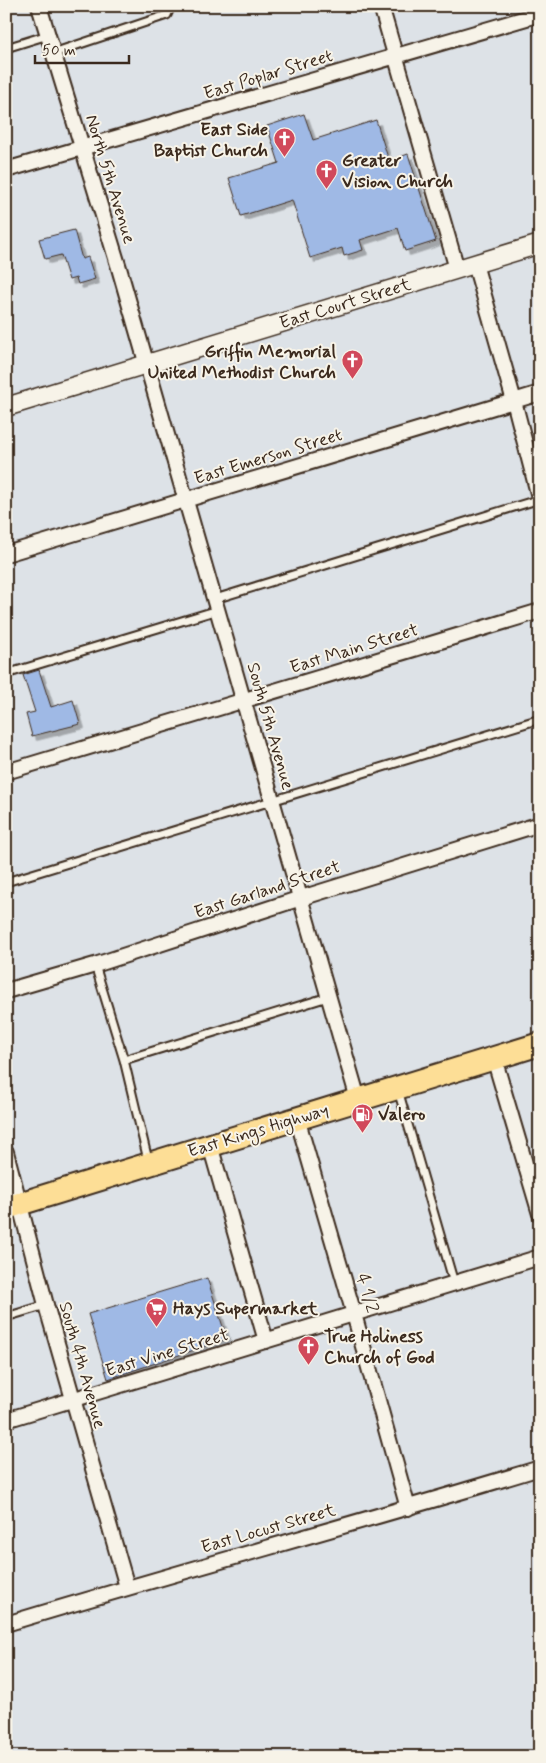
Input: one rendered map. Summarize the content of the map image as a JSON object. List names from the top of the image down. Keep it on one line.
{"streets":{"main road":["East Kings Highway"],"street":["East Poplar Street","North 5th Avenue","East Court Street","East Emerson Street","East Main Street","South 5th Avenue","East Garland Street","4 1/2","East Vine Street","South 4th Avenue","East Locust Street"]},"crossings":[["East Poplar Street","North 5th Avenue"],["North 5th Avenue","East Court Street"],["North 5th Avenue","South 5th Avenue"],["East Court Street","South 5th Avenue"],["East Emerson Street","South 5th Avenue"],["East Main Street","South 5th Avenue"],["South 5th Avenue","East Garland Street"],["South 5th Avenue","East Kings Highway"],["East Kings Highway","4 1/2"],["East Kings Highway","South 4th Avenue"],["4 1/2","East Vine Street"],["4 1/2","East Locust Street"],["East Vine Street","South 4th Avenue"],["South 4th Avenue","East Locust Street"]],"places":{"church":["East Side Baptist Church","Greater Vision Church","Griffin Memorial United Methodist Church","True Holiness Church of God"],"fuel station":["Valero"],"supermarket":["Hays Supermarket"]},"scale_bar":"50 m"}
